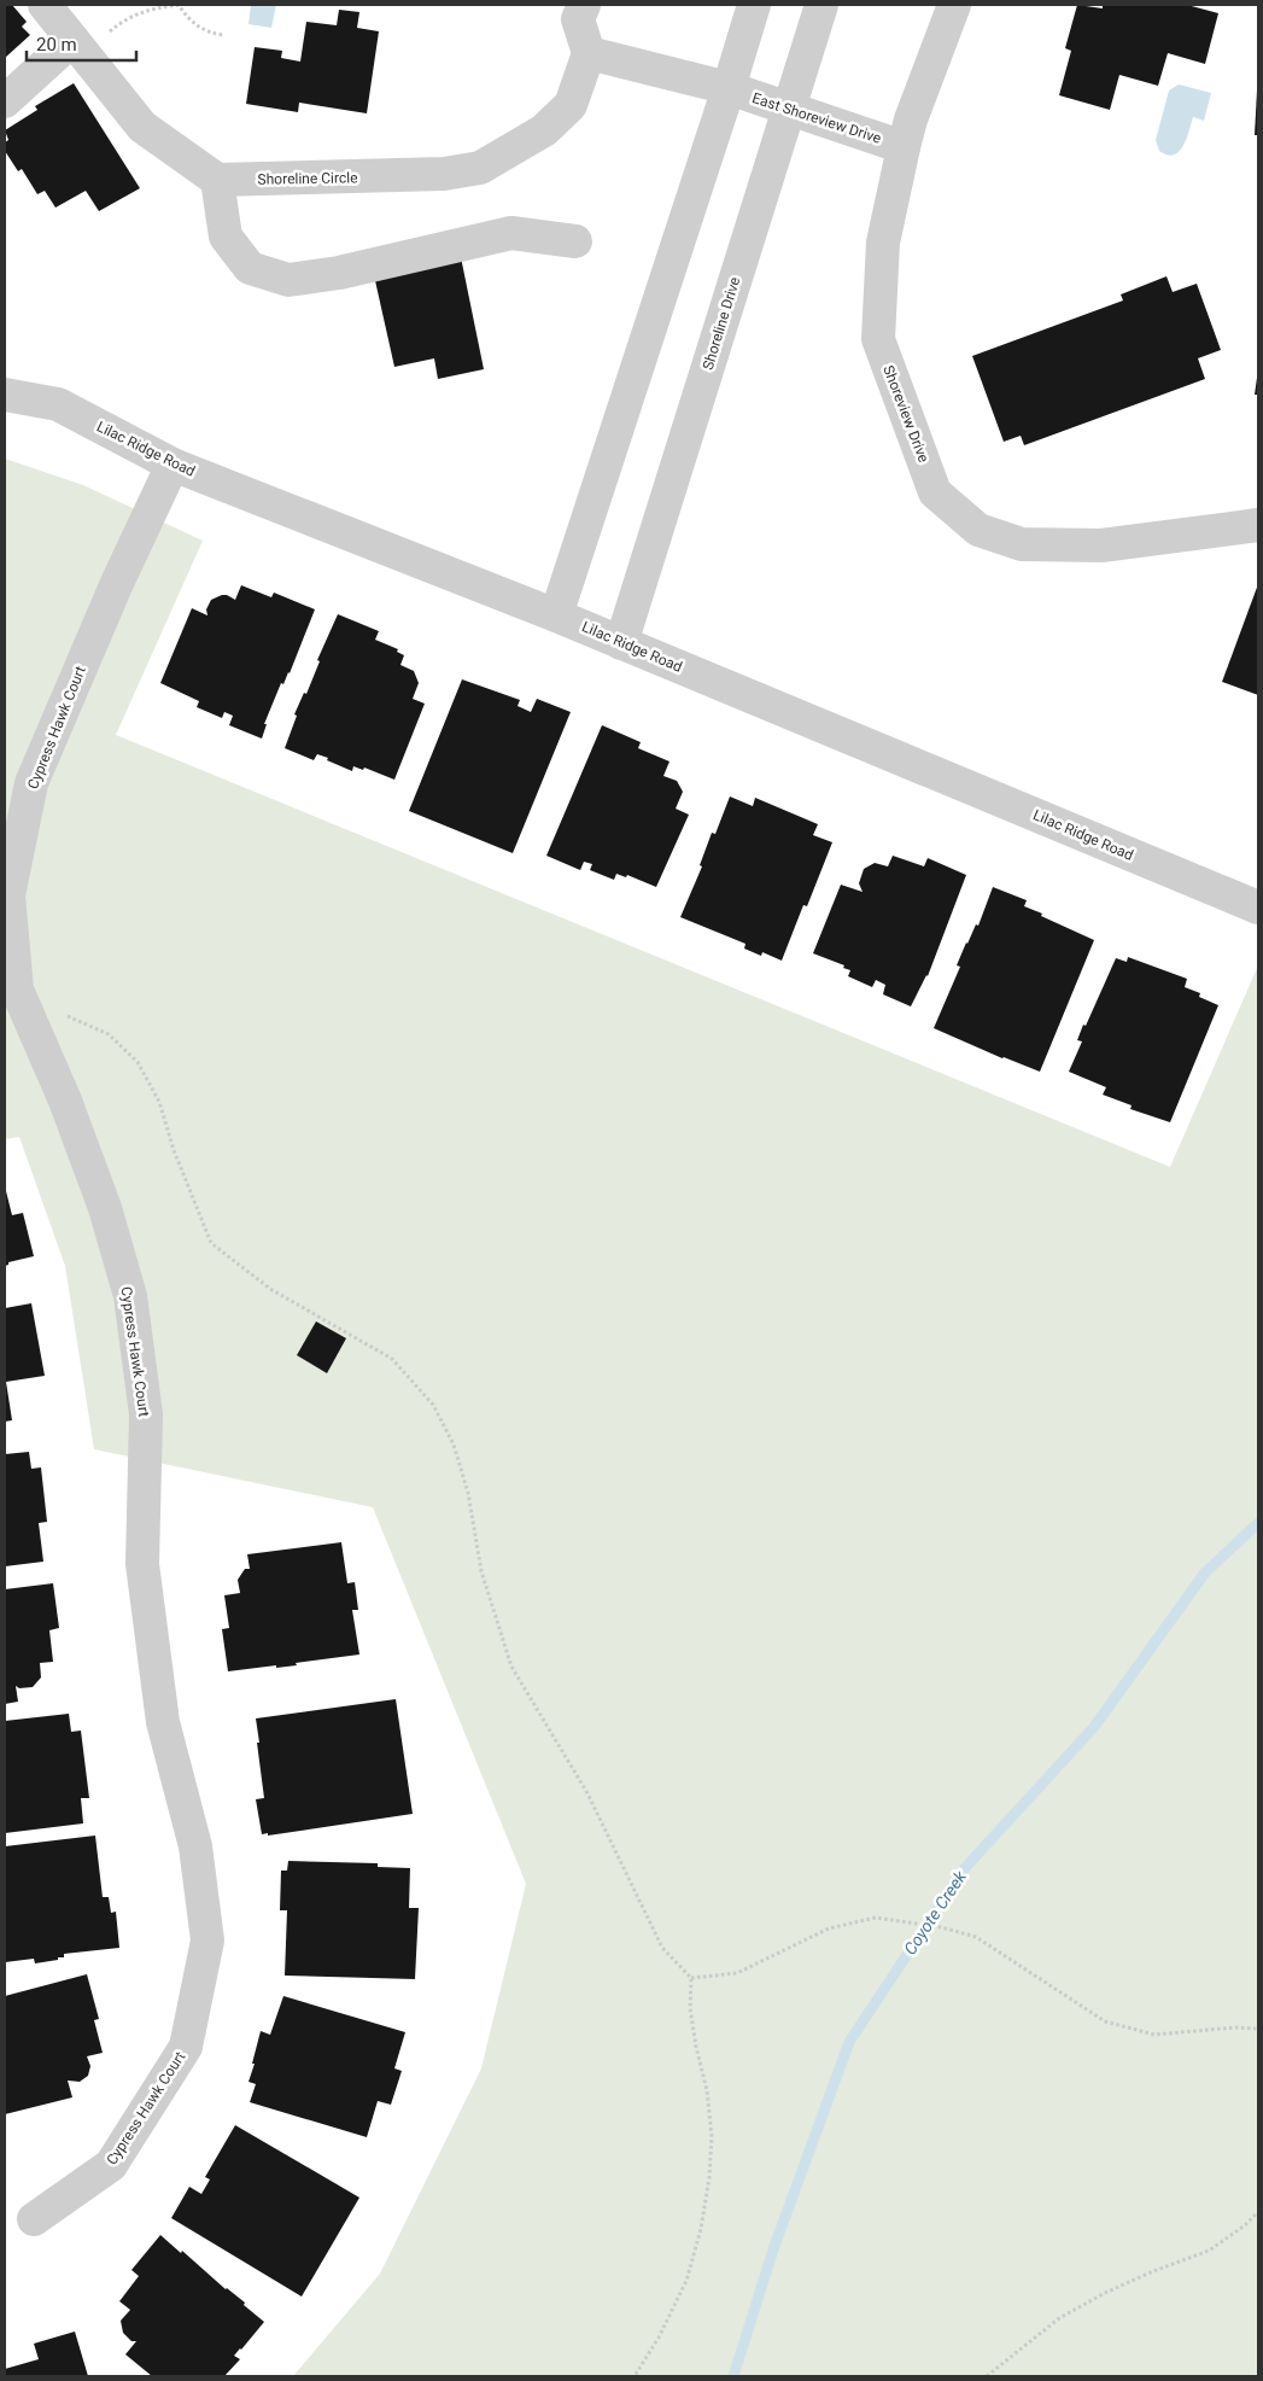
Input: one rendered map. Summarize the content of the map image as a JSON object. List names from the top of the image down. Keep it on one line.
{"streets":{"street":["East Shoreview Drive","Shoreline Circle","Shoreline Drive","Shoreview Drive","Lilac Ridge Road","Cypress Hawk Court"]},"crossings":[["East Shoreview Drive","Shoreline Drive"],["East Shoreview Drive","Shoreview Drive"],["Shoreline Drive","Lilac Ridge Road"],["Lilac Ridge Road","Cypress Hawk Court"]],"water":["Coyote Creek"],"scale_bar":"20 m"}
